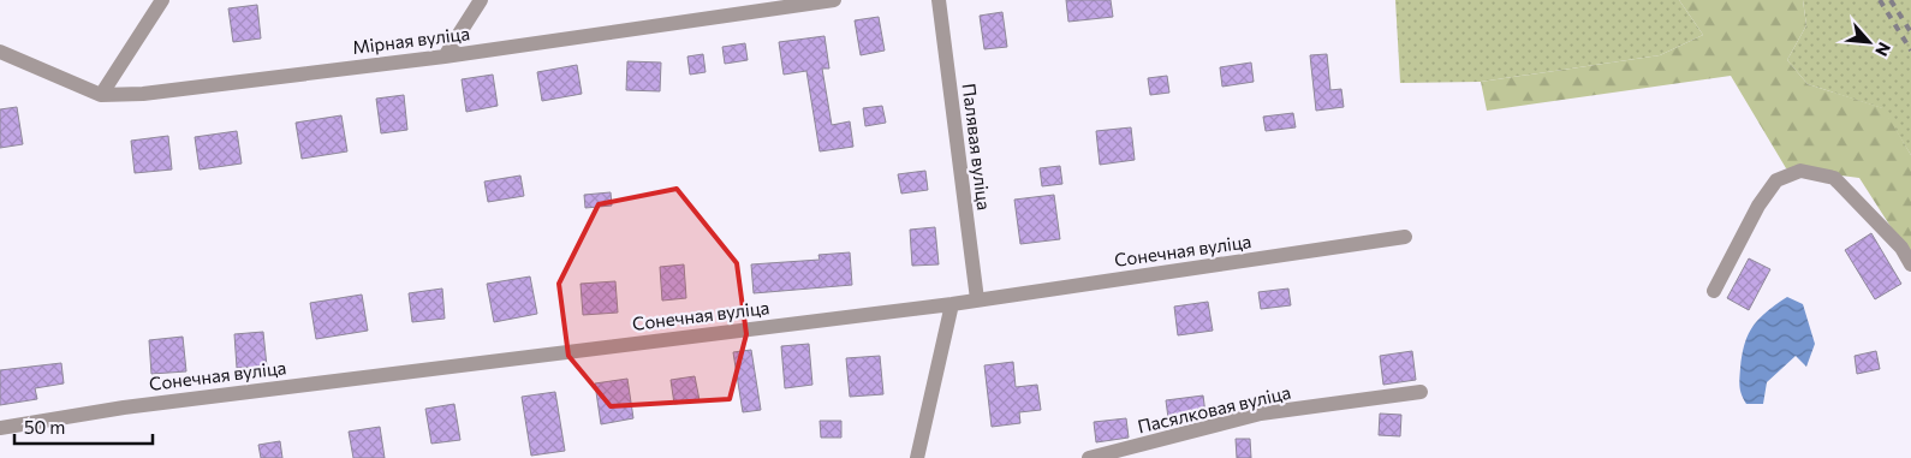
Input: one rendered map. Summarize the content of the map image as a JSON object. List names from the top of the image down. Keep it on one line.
{"streets":{"street":["Мірная вуліца","Палявая вуліца","Сонечная вуліца","Пасялковая вуліца"]},"crossings":[["Палявая вуліца","Сонечная вуліца"]],"scale_bar":"50 m","north":"bottom right"}
